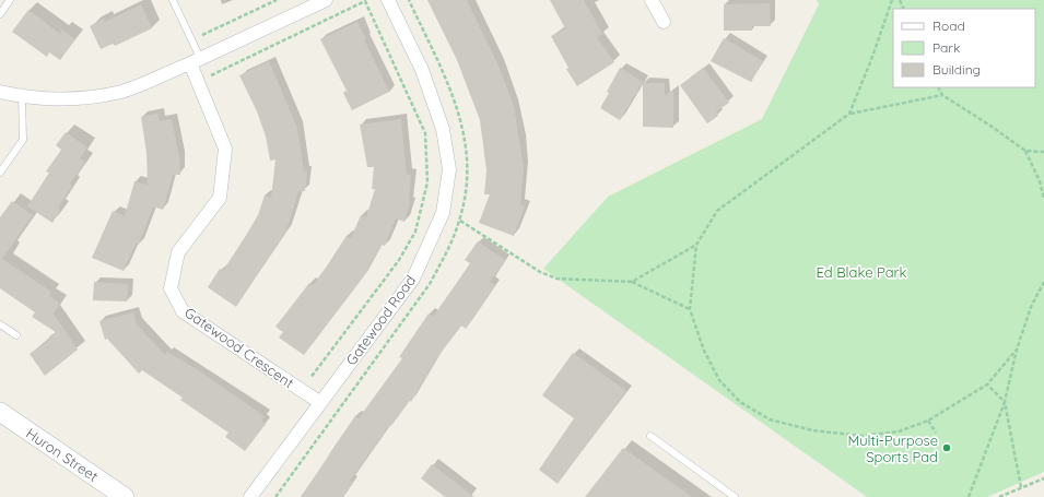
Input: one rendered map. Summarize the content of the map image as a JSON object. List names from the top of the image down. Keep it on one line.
{"streets":{"main road":["Huron Street"],"street":["Gatewood Road","Gatewood Crescent"]},"crossings":[["Gatewood Road","Gatewood Crescent"]],"parks":["Ed Blake Park"],"places":["Multi-Purpose Sports Pad"],"legend":["Road","Park","Building"]}
